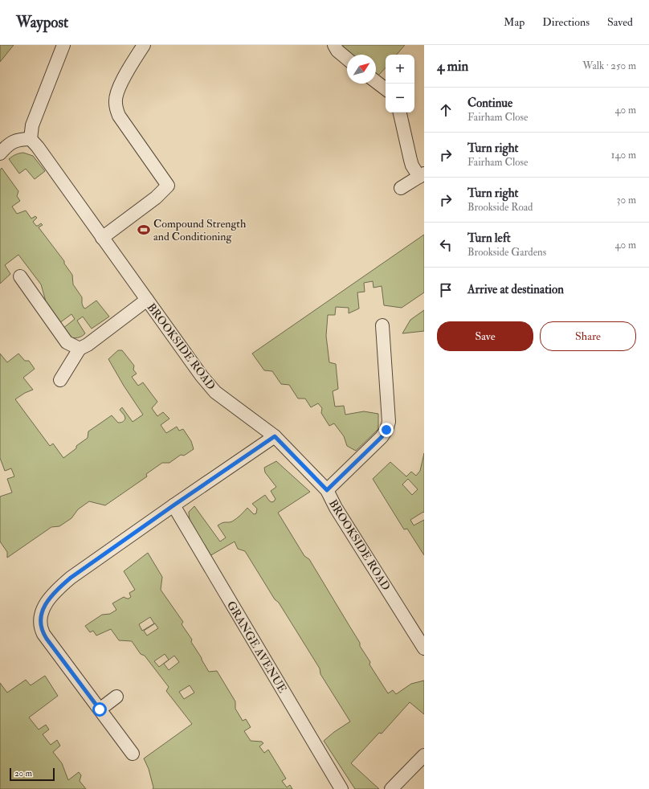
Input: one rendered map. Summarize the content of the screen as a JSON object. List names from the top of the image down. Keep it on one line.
{"streets":{"street":["BROOKSIDE ROAD","GRANGE AVENUE"]},"places":{"sports":["Compound Strength and Conditioning"]},"scale_bar":"20 m","north":"top right","page":{"header":"Waypost","nav":["Map","Directions","Saved"],"heading":["4 min","Walk · 250 m"],"map_buttons":["+","−"],"list":[["Continue","Fairham Close","40 m"],["Turn right","Fairham Close","140 m"],["Turn right","Brookside Road","30 m"],["Turn left","Brookside Gardens","40 m"],"Arrive at destination"],"buttons":["Save","Share"],"scale":"20 m"}}
